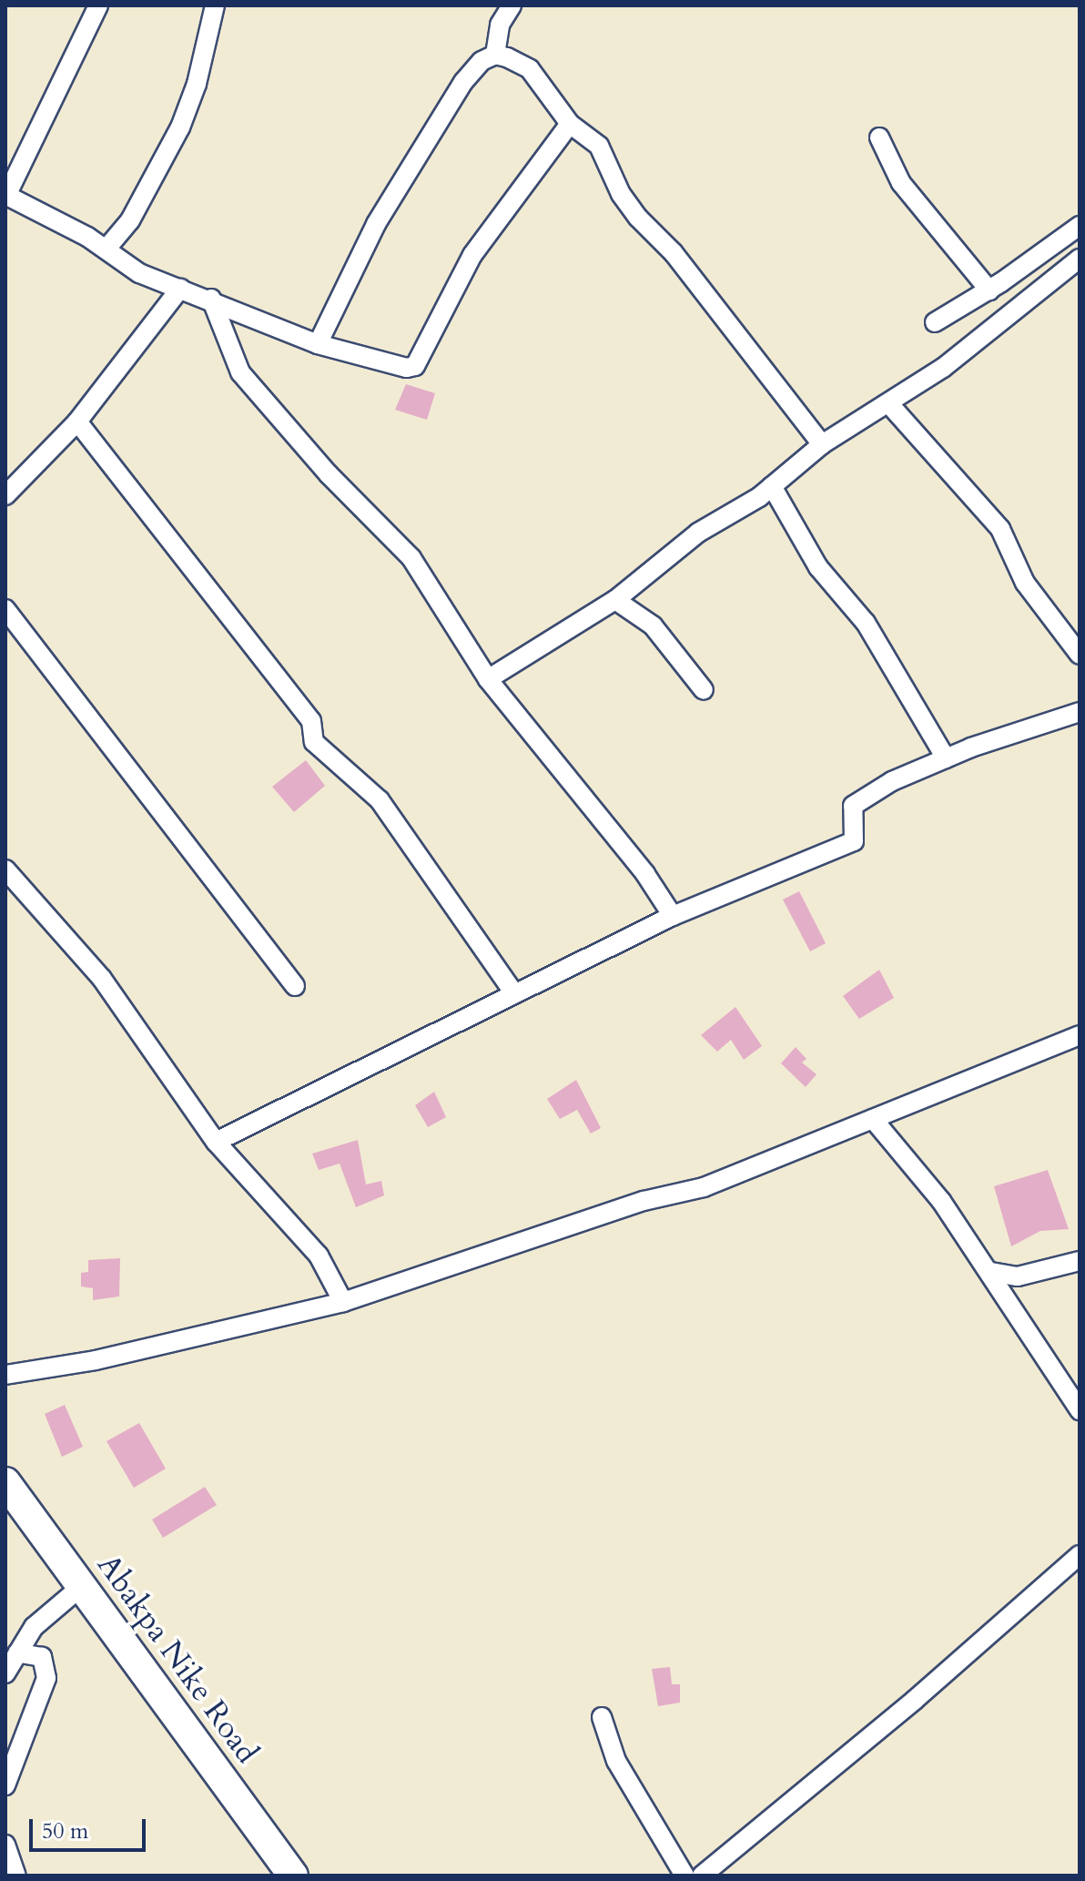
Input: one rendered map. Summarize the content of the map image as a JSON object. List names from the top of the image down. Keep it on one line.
{"streets":{"main road":["Abakpa Nike Road"]},"scale_bar":"50 m"}
